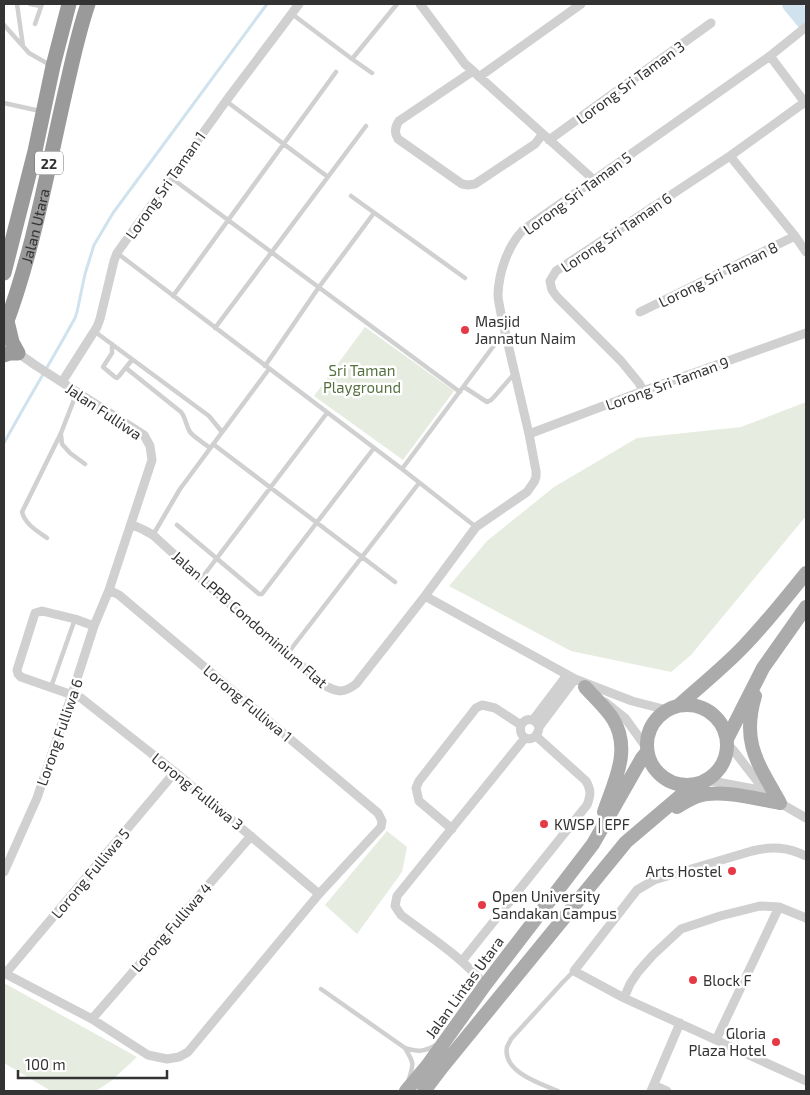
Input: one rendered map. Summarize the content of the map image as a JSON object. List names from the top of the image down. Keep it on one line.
{"streets":{"highway":["22","Jalan Utara"],"main road":["Jalan Lintas Utara"],"street":["Lorong Sri Taman 3","Lorong Sri Taman 1","Lorong Sri Taman 5","Lorong Sri Taman 6","Lorong Sri Taman 8","Lorong Sri Taman 9","Jalan Fulliwa","Jalan LPPB Condominium Flat","Lorong Fulliwa 1","Lorong Fulliwa 6","Lorong Fulliwa 3","Lorong Fulliwa 5","Lorong Fulliwa 4"]},"crossings":[["Lorong Sri Taman 1","Jalan Fulliwa"],["Lorong Sri Taman 5","Lorong Sri Taman 9"],["Lorong Sri Taman 5","Jalan LPPB Condominium Flat"],["Lorong Sri Taman 6","Lorong Sri Taman 9"],["Jalan Fulliwa","Jalan LPPB Condominium Flat"],["Jalan Fulliwa","Lorong Fulliwa 1"],["Jalan Fulliwa","Lorong Fulliwa 6"],["Lorong Fulliwa 1","Lorong Fulliwa 6"],["Lorong Fulliwa 1","Lorong Fulliwa 3"],["Lorong Fulliwa 6","Lorong Fulliwa 3"],["Lorong Fulliwa 3","Lorong Fulliwa 5"],["Lorong Fulliwa 3","Lorong Fulliwa 4"]],"parks":["Sri Taman Playground"],"places":["Masjid Jannatun Naim","KWSP | EPF","Arts Hostel","Open University Sandakan Campus","Block F","Gloria Plaza Hotel"],"scale_bar":"100 m"}
